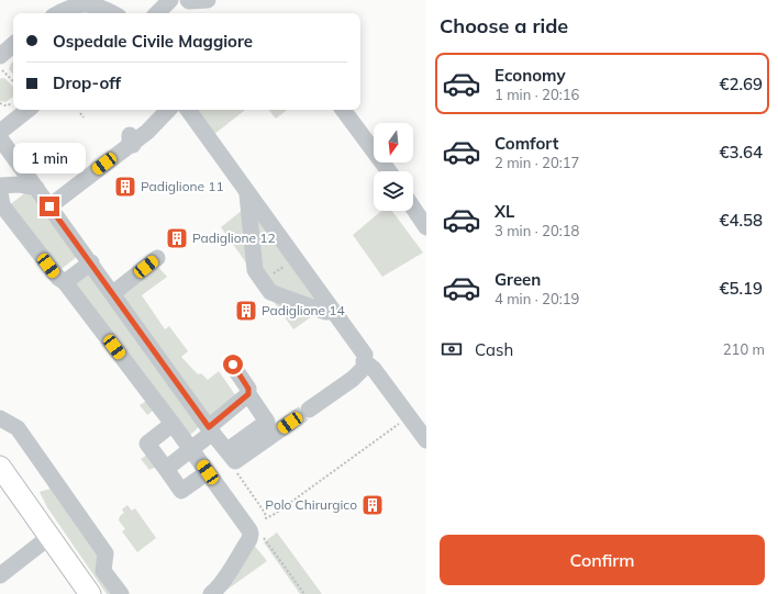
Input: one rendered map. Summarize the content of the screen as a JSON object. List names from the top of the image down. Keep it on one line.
{"places":{"building":["Padiglione 11","Padiglione 12","Padiglione 14","Polo Chirurgico"]},"north":"bottom","page":{"heading":"Choose a ride","banner":["Ospedale Civile Maggiore","Drop-off"],"list":[{"name":"Economy","note":"1 min · 20:16","value":"€2.69"},{"name":"Comfort","note":"2 min · 20:17","value":"€3.64"},{"name":"XL","note":"3 min · 20:18","value":"€4.58"},{"name":"Green","note":"4 min · 20:19","value":"€5.19"}],"bubble":"1 min","pay":["Cash","210 m"],"buttons":"Confirm"}}
